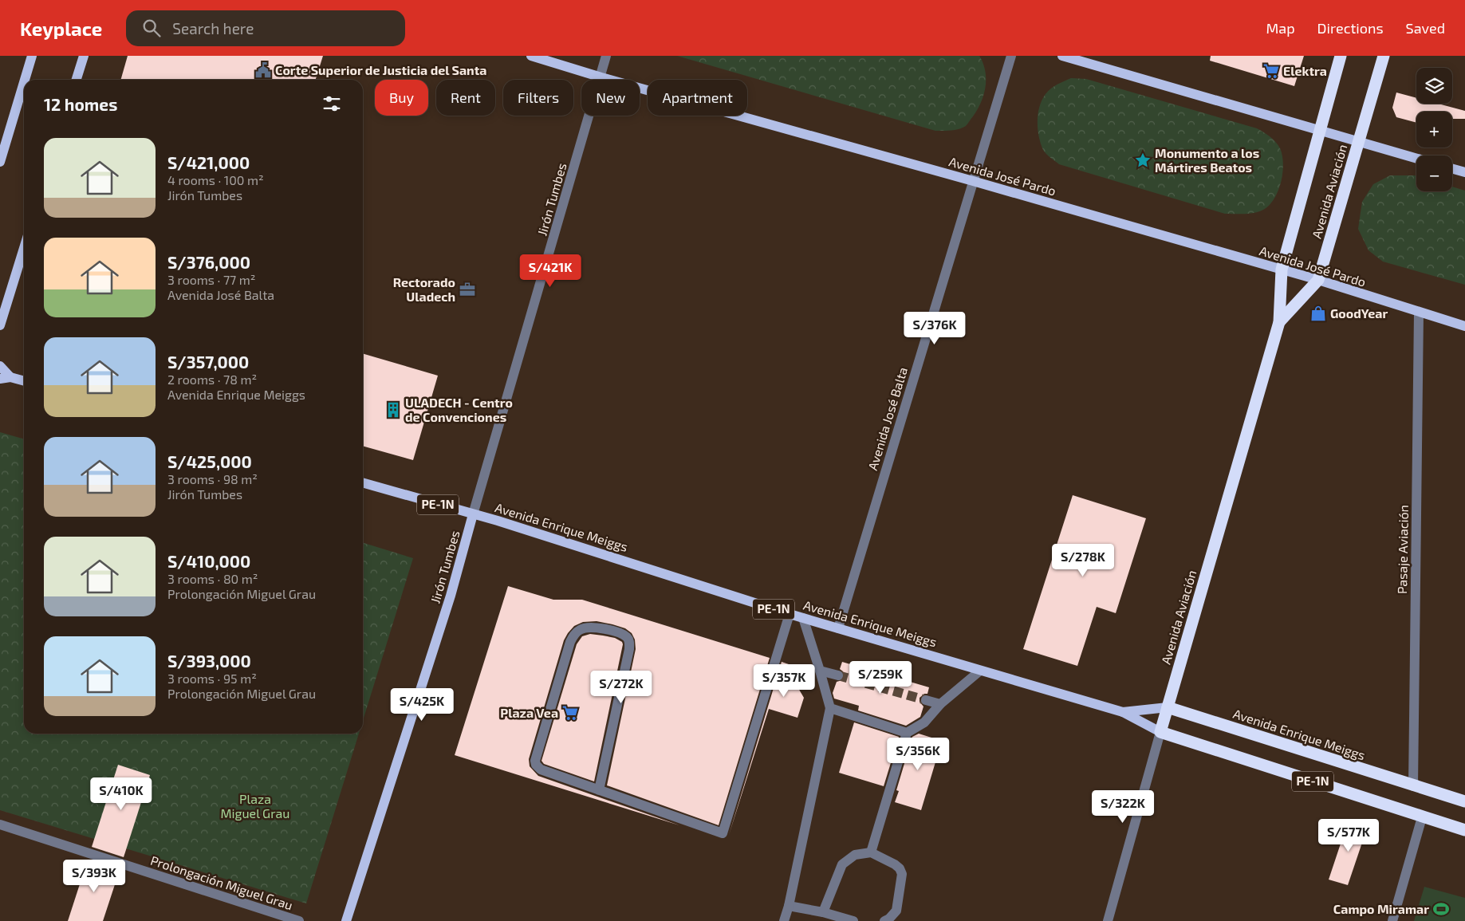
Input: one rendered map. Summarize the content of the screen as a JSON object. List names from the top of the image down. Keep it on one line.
{"streets":{"highway":["Avenida Aviación","PE-1N","Avenida Enrique Meiggs"],"main road":["Avenida José Pardo","Jirón Tumbes"],"street":["Avenida José Balta","Pasaje Aviación","Prolongación Miguel Grau"]},"crossings":[["Avenida José Pardo","Avenida Aviación"],["Avenida José Pardo","Jirón Tumbes"],["Avenida José Pardo","Avenida José Balta"],["Avenida José Pardo","Pasaje Aviación"],["Avenida Aviación","Avenida Enrique Meiggs"],["Jirón Tumbes","PE-1N"],["Jirón Tumbes","Avenida Enrique Meiggs"],["Avenida José Balta","Avenida Enrique Meiggs"],["PE-1N","Avenida Enrique Meiggs"],["Avenida Enrique Meiggs","Pasaje Aviación"]],"parks":["Plaza Miguel Grau"],"places":{"public building":["Corte Superior de Justicia del Santa"],"supermarket":["Elektra","Plaza Vea"],"place":["Monumento a los Mártires Beatos"],"office":["Rectorado Uladech"],"shop":["GoodYear"],"building":["ULADECH - Centro de Convenciones"],"sports":["Campo Miramar"]},"page":{"header":"Keyplace","search":"Search here","nav":["Map","Directions","Saved"],"map_buttons":["+","−"],"chip":["Buy","Rent","Filters","New","Apartment"],"heading":"12 homes","list":[{"name":"S/421,000","note":"4 rooms · 100 m² · Jirón Tumbes"},{"name":"S/376,000","note":"3 rooms · 77 m² · Avenida José Balta"},{"name":"S/357,000","note":"2 rooms · 78 m² · Avenida Enrique Meiggs"},{"name":"S/425,000","note":"3 rooms · 98 m² · Jirón Tumbes"},{"name":"S/410,000","note":"3 rooms · 80 m² · Prolongación Miguel Grau"},{"name":"S/393,000","note":"3 rooms · 95 m² · Prolongación Miguel Grau"}],"price":["S/421K","S/376K","S/278K","S/259K","S/357K","S/272K","S/425K","S/356K","S/410K","S/322K","S/577K","S/393K"]}}
